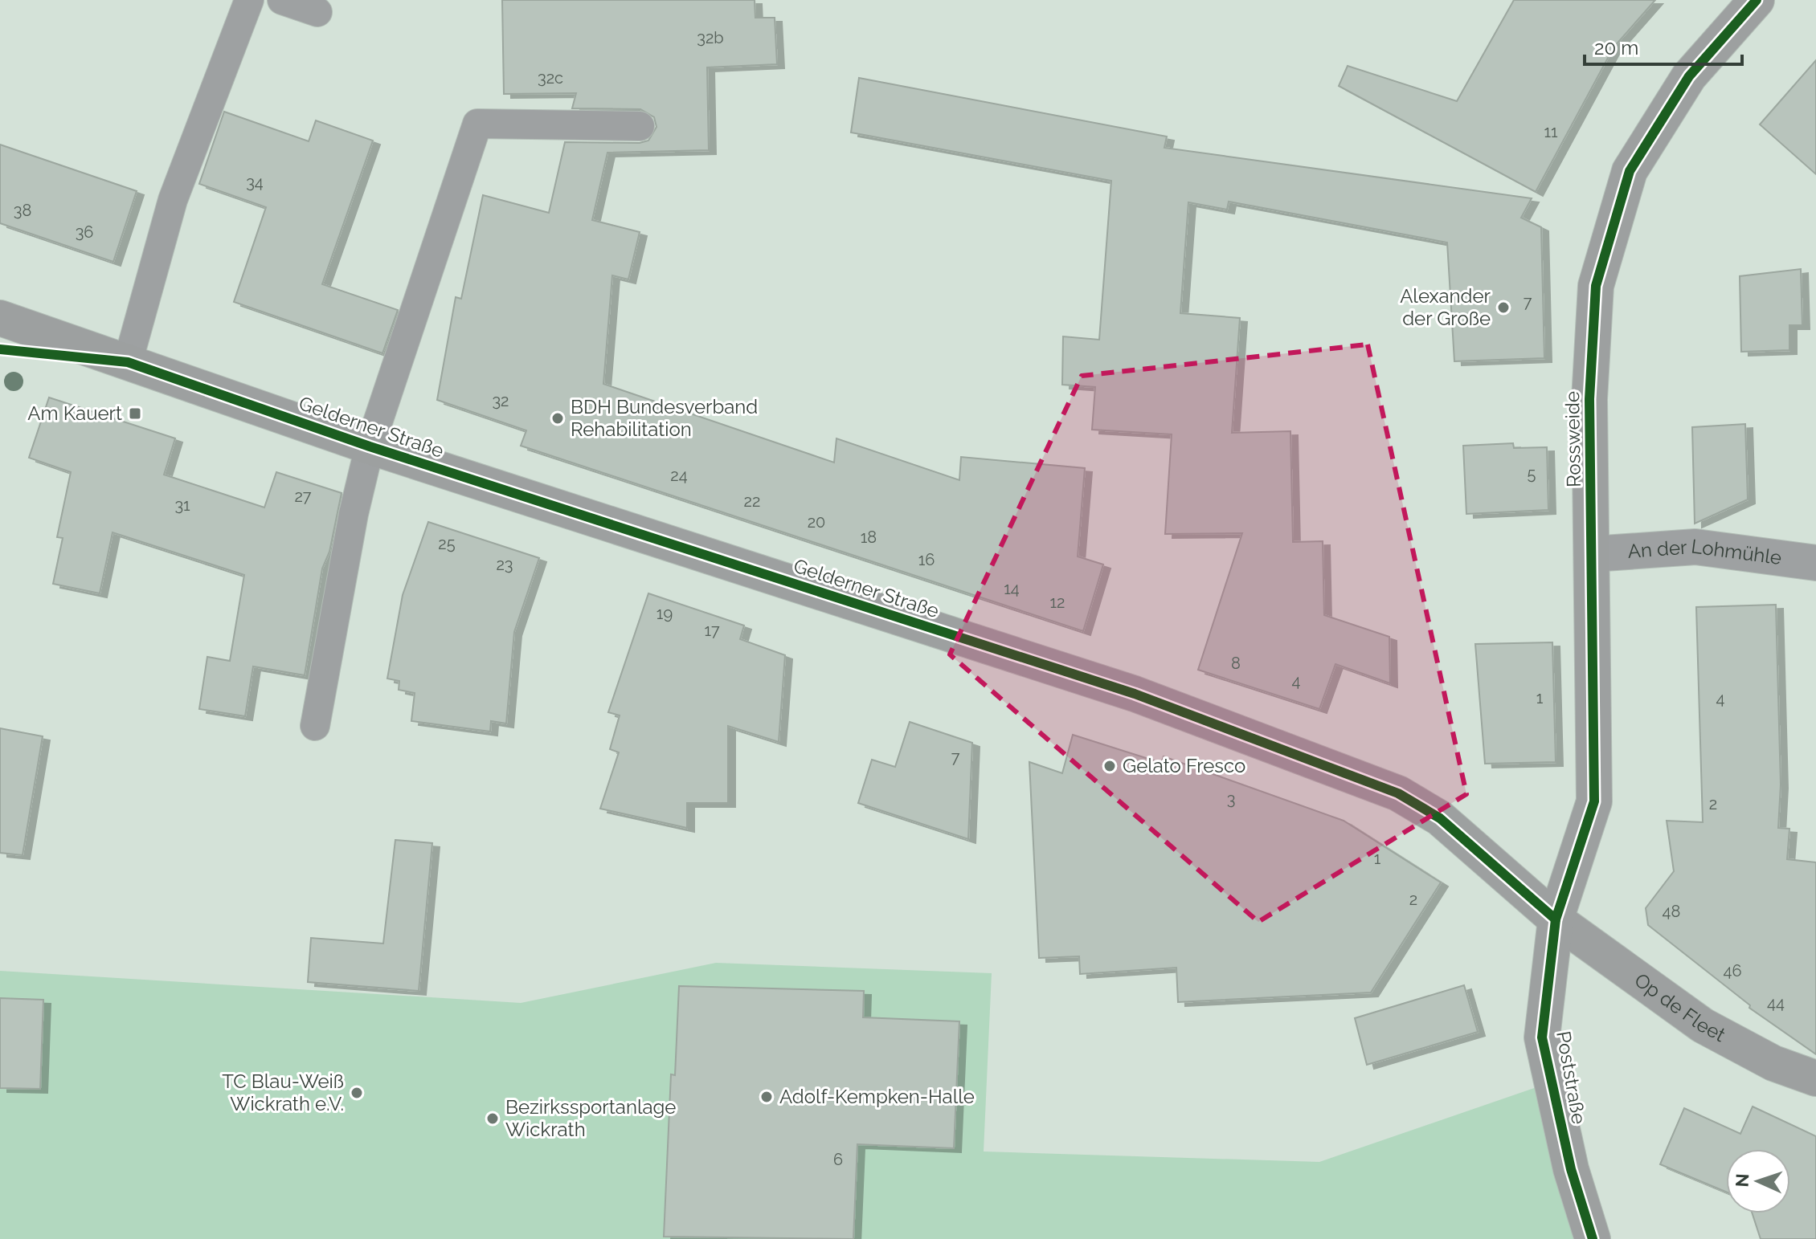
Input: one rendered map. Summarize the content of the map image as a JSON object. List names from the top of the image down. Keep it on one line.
{"streets":{"main road":["Gelderner Straße","Rossweide","Op de Fleet","Poststraße"],"street":["An der Lohmühle"]},"crossings":[["Gelderner Straße","Rossweide"],["Gelderner Straße","Op de Fleet"],["Gelderner Straße","Poststraße"],["Rossweide","An der Lohmühle"],["Rossweide","Op de Fleet"],["Rossweide","Poststraße"],["Op de Fleet","Poststraße"]],"places":{"other":["Alexander der Große","BDH Bundesverband Rehabilitation","Gelato Fresco","TC Blau-Weiß Wickrath e.V.","Adolf-Kempken-Halle","Bezirkssportanlage Wickrath"],"transit":["Am Kauert"]},"house_numbers":["32b","32c","11","34","38","36","7","32","5","24","27","22","31","20","18","25","16","23","14","12","19","17","8","4","1","4","7","3","2","1","2","48","46","44","6"],"scale_bar":"20 m","north":"left"}
